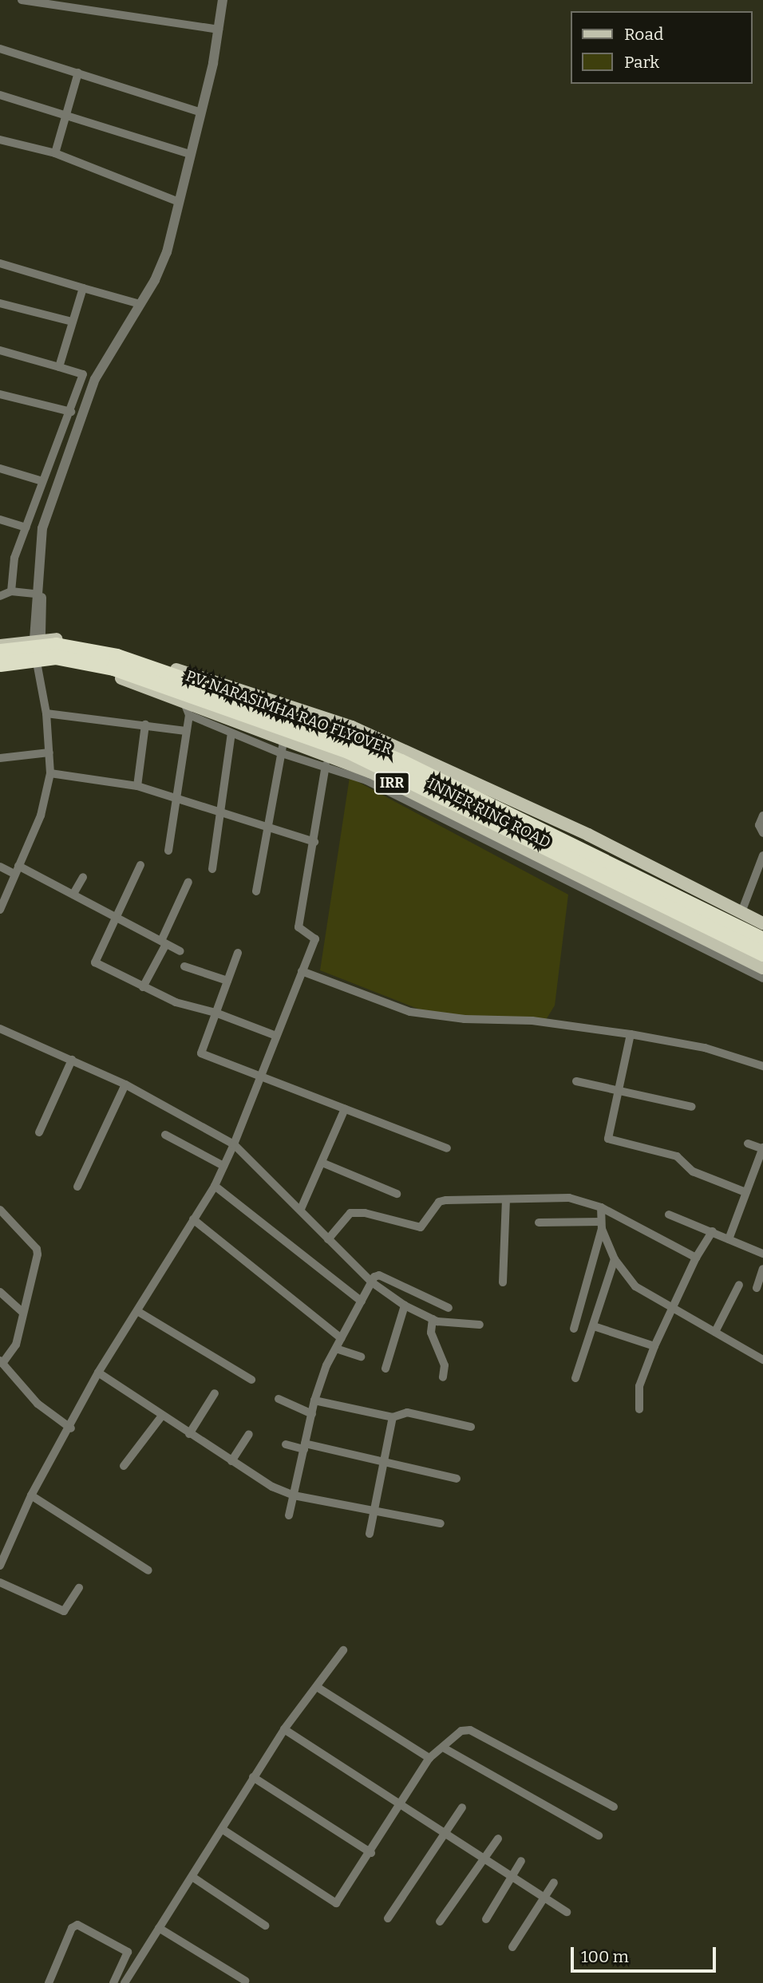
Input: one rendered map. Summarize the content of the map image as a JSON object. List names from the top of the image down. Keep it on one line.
{"streets":{"highway":["P.V. NARASIMHA RAO FLYOVER"],"main road":["IRR","INNER RING ROAD"]},"legend":["Road","Park"],"scale_bar":"100 m"}
